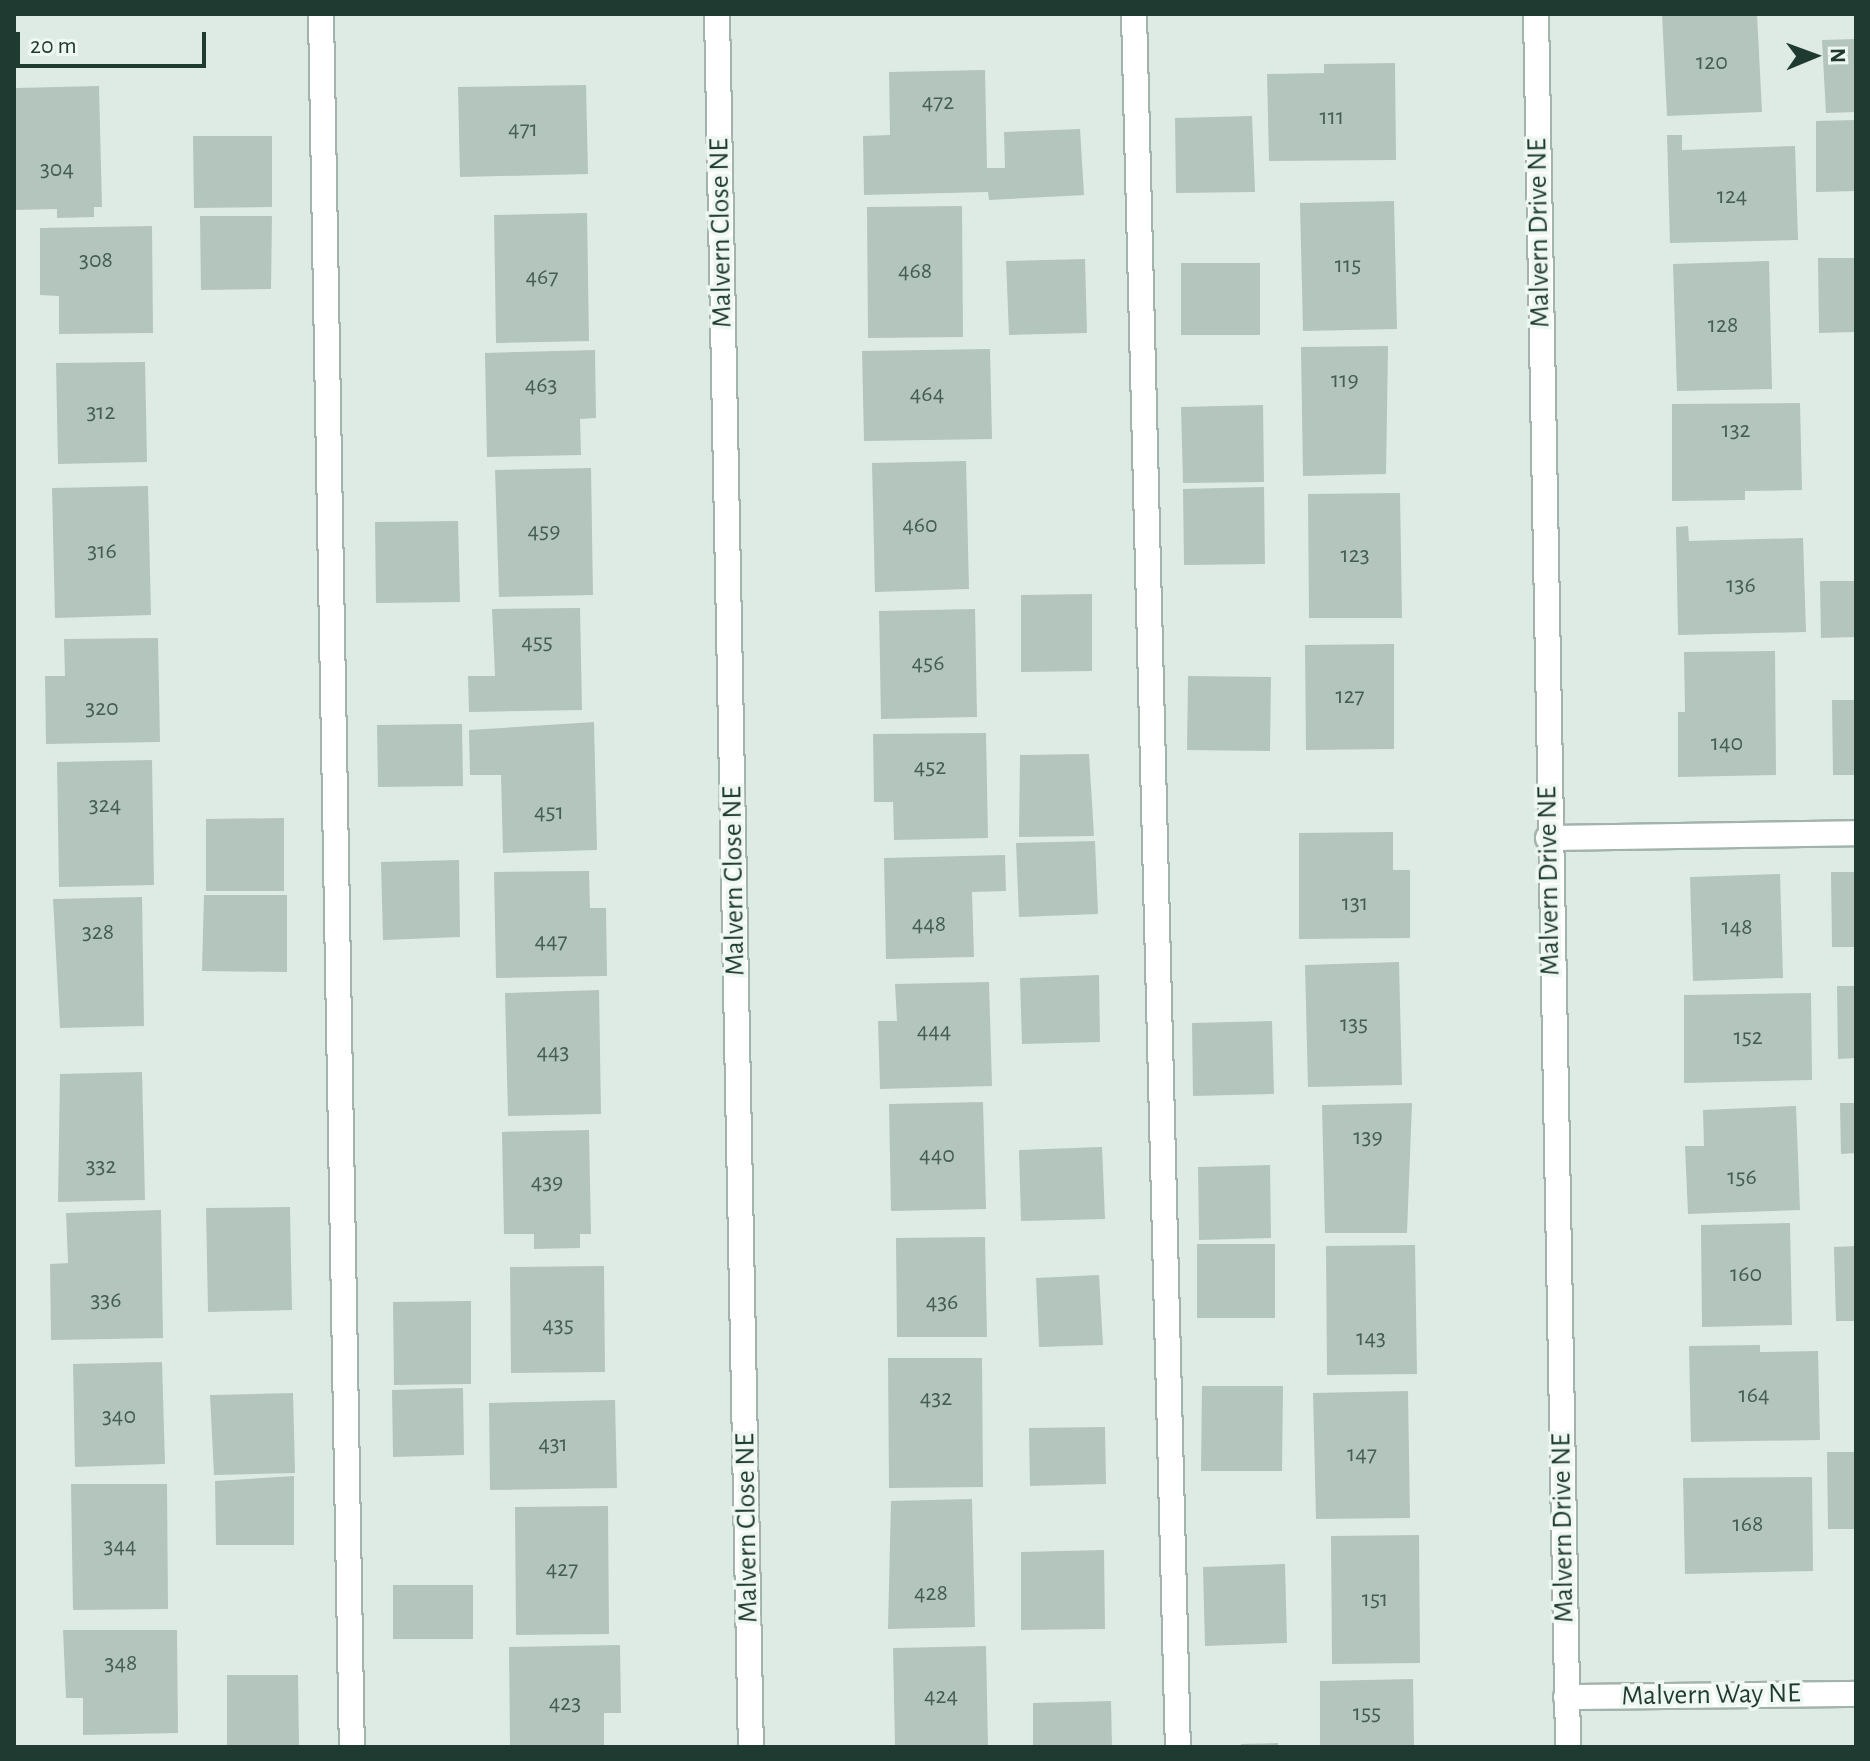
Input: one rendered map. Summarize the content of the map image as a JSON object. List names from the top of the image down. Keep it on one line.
{"streets":{"street":["Malvern Close NE","Malvern Drive NE","Malvern Way NE"]},"crossings":[["Malvern Drive NE","Malvern Way NE"]],"house_numbers":["120","472","111","471","304","124","308","115","468","467","128","119","463","464","312","132","460","459","316","123","136","455","456","127","320","140","452","324","451","131","448","148","328","447","135","444","152","443","139","440","332","156","439","160","336","436","435","143","164","432","340","431","147","168","344","427","428","151","348","424","423","155"],"scale_bar":"20 m","north":"right"}
